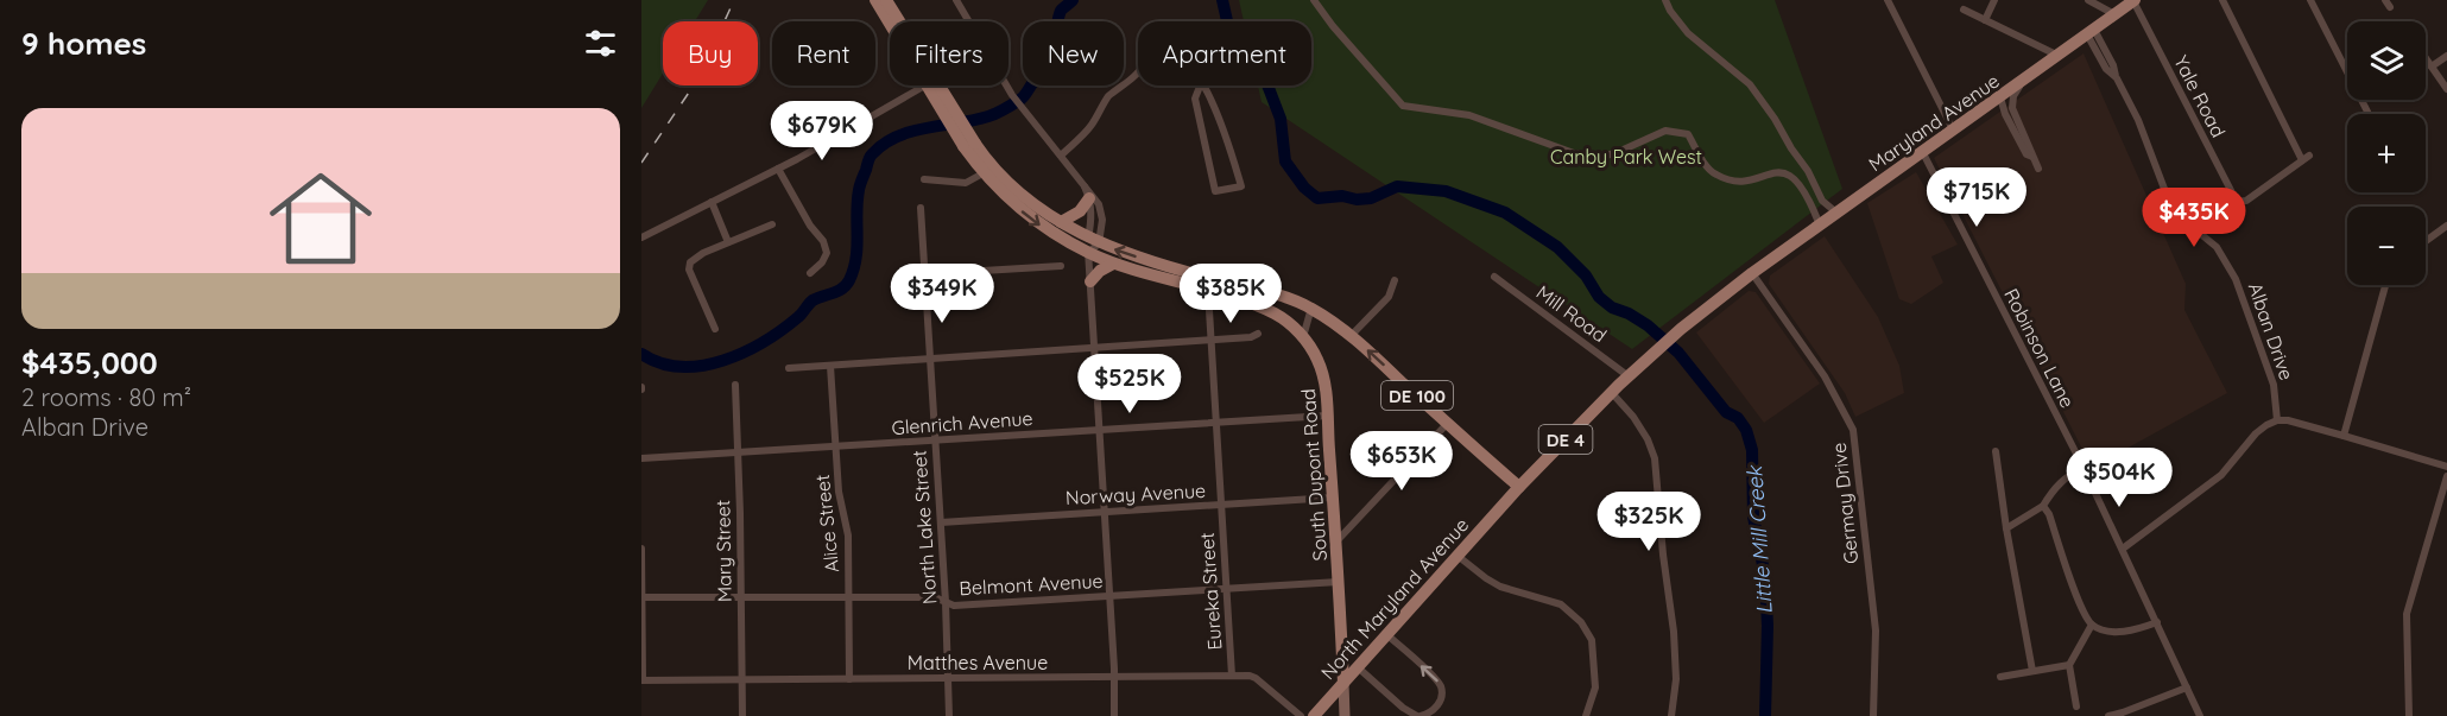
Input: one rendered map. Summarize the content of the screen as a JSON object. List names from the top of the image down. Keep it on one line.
{"streets":{"main road":["Maryland Avenue","DE 100","DE 4","South Dupont Road","North Maryland Avenue"],"street":["Yale Road","Mill Road","Alban Drive","Robinson Lane","Glenrich Avenue","Norway Avenue","Germay Drive","Alice Street","North Lake Street","Mary Street","Belmont Avenue","Eureka Street","Matthes Avenue"]},"crossings":[["Yale Road","Maryland Avenue"],["Maryland Avenue","Alban Drive"],["Maryland Avenue","Robinson Lane"],["Maryland Avenue","Germay Drive"],["Maryland Avenue","North Maryland Avenue"],["Mill Road","North Maryland Avenue"],["DE 100","South Dupont Road"],["DE 100","North Maryland Avenue"],["Glenrich Avenue","South Dupont Road"],["Glenrich Avenue","Alice Street"],["Glenrich Avenue","North Lake Street"],["Glenrich Avenue","Mary Street"],["Glenrich Avenue","Eureka Street"],["South Dupont Road","Norway Avenue"],["South Dupont Road","Belmont Avenue"],["South Dupont Road","Eureka Street"],["South Dupont Road","North Maryland Avenue"],["Norway Avenue","North Lake Street"],["Norway Avenue","Eureka Street"],["Germay Drive","North Maryland Avenue"],["Alice Street","Belmont Avenue"],["Alice Street","Matthes Avenue"],["North Lake Street","Belmont Avenue"],["North Lake Street","Matthes Avenue"],["Mary Street","Belmont Avenue"],["Mary Street","Matthes Avenue"],["Belmont Avenue","Eureka Street"],["Eureka Street","Matthes Avenue"]],"water":["Little Mill Creek"],"parks":["Canby Park West"],"page":{"heading":"9 homes","map_buttons":["+","−"],"chip":["Buy","Rent","Filters","New","Apartment"],"list":[{"name":"$435,000","note":"2 rooms · 80 m² · Alban Drive"}],"price":["$679K","$715K","$435K","$349K","$385K","$525K","$653K","$504K","$325K"]}}
